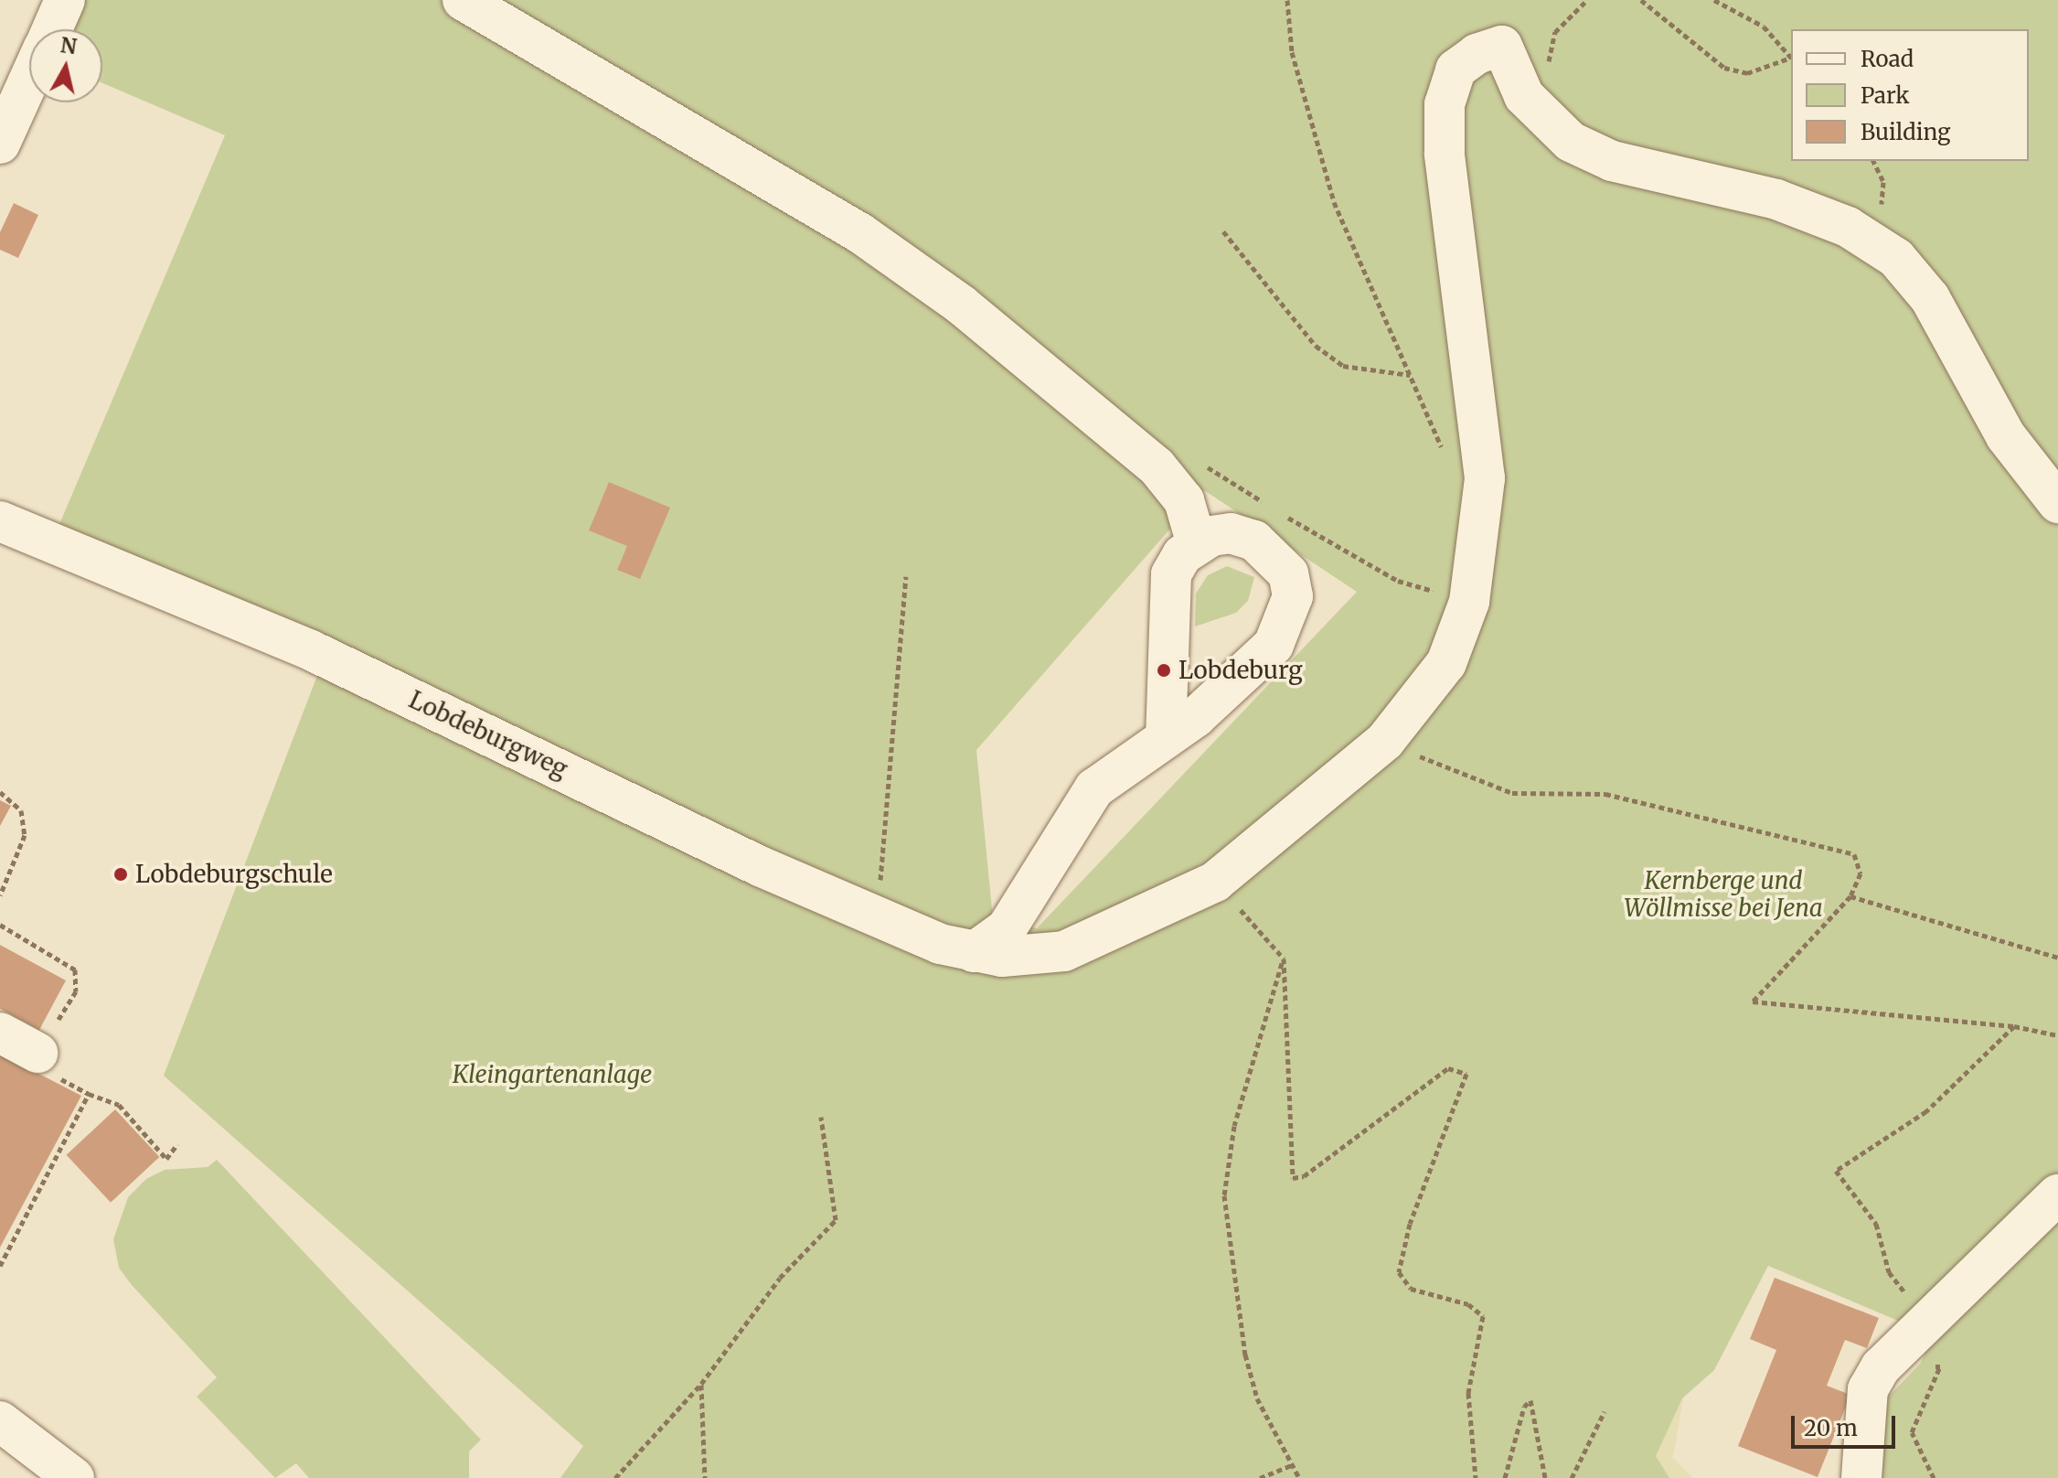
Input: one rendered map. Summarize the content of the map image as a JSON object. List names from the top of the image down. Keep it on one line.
{"streets":{"street":["Lobdeburgweg"]},"parks":["Kernberge und Wöllmisse bei Jena","Kleingartenanlage"],"places":["Lobdeburg","Lobdeburgschule"],"legend":["Road","Park","Building"],"scale_bar":"20 m","north":"top"}
